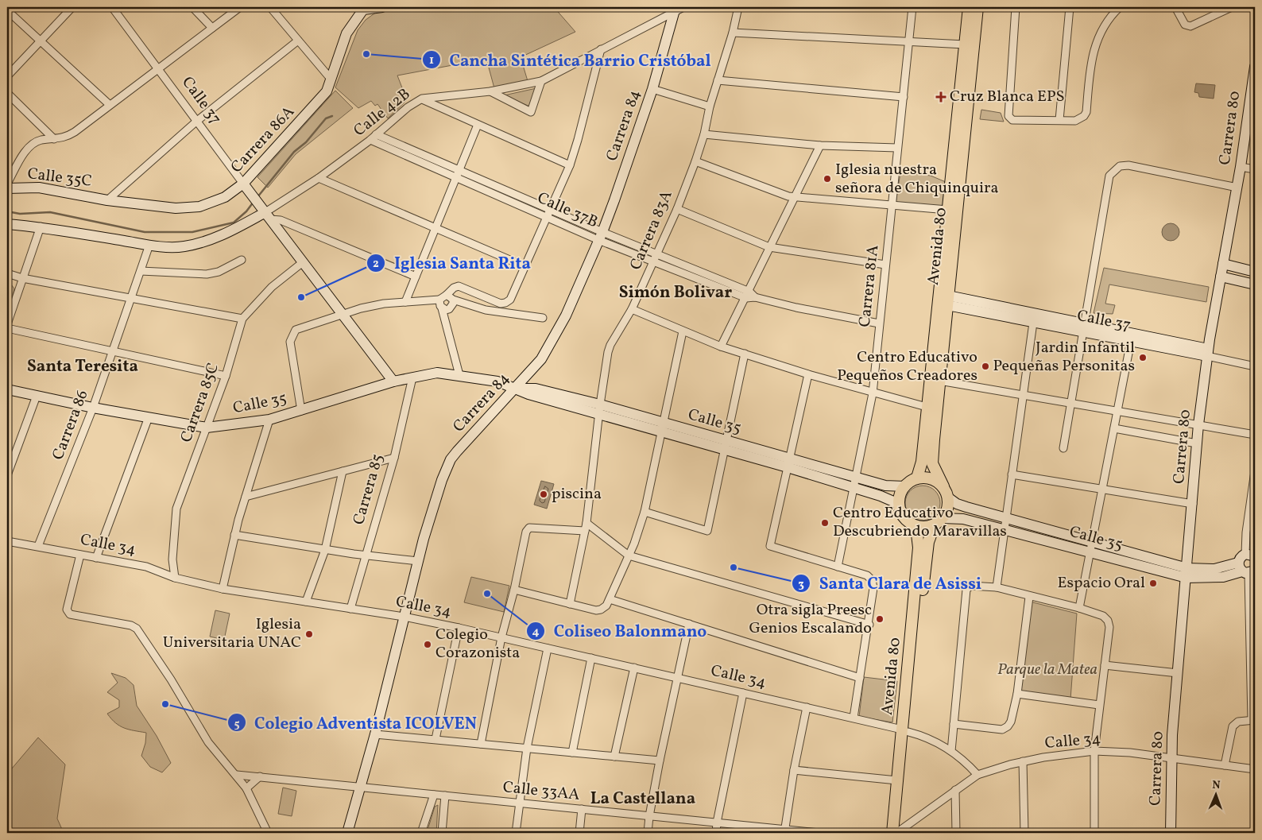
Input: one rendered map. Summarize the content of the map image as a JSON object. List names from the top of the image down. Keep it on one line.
{"streets":{"main road":["Avenida 80"],"street":["Calle 37","Calle 42B","Carrera 84","Carrera 80","Carrera 86A","Calle 35C","Calle 37B","Carrera 83A","Carrera 81A","Carrera 85C","Calle 35","Carrera 86","Carrera 85","Calle 34","Calle 33AA"]},"crossings":[["Calle 37","Calle 42B"],["Calle 37","Carrera 80"],["Calle 37","Carrera 86A"],["Calle 37","Avenida 80"],["Calle 42B","Carrera 84"],["Calle 42B","Calle 37B"],["Carrera 84","Calle 37B"],["Carrera 84","Calle 35"],["Carrera 84","Calle 34"],["Carrera 84","Calle 33AA"],["Carrera 80","Calle 35"],["Carrera 80","Calle 34"],["Carrera 86A","Calle 35C"],["Calle 37B","Carrera 83A"],["Calle 37B","Carrera 81A"],["Carrera 83A","Calle 35"],["Avenida 80","Calle 35"],["Avenida 80","Calle 34"],["Carrera 81A","Calle 35"],["Carrera 85C","Calle 35"],["Carrera 85C","Calle 34"],["Calle 35","Carrera 86"],["Calle 35","Carrera 85"],["Carrera 86","Calle 34"],["Carrera 85","Calle 34"]],"districts":["Simón Bolivar","Santa Teresita","La Castellana"],"parks":["Parque la Matea"],"places":{"other":["Cancha Sintética Barrio Cristóbal","Iglesia nuestra señora de Chiquinquira","Iglesia Santa Rita","Jardin Infantil Pequeñas Personitas","Centro Educativo Pequeños Creadores","piscina","Centro Educativo Descubriendo Maravillas","Santa Clara de Asissi","Espacio Oral","Coliseo Balonmano","Otra sigla Preesc Genios Escalando","Iglesia Universitaria UNAC","Colegio Corazonista","Colegio Adventista ICOLVEN"],"health":["Cruz Blanca EPS"]},"north":"top"}
